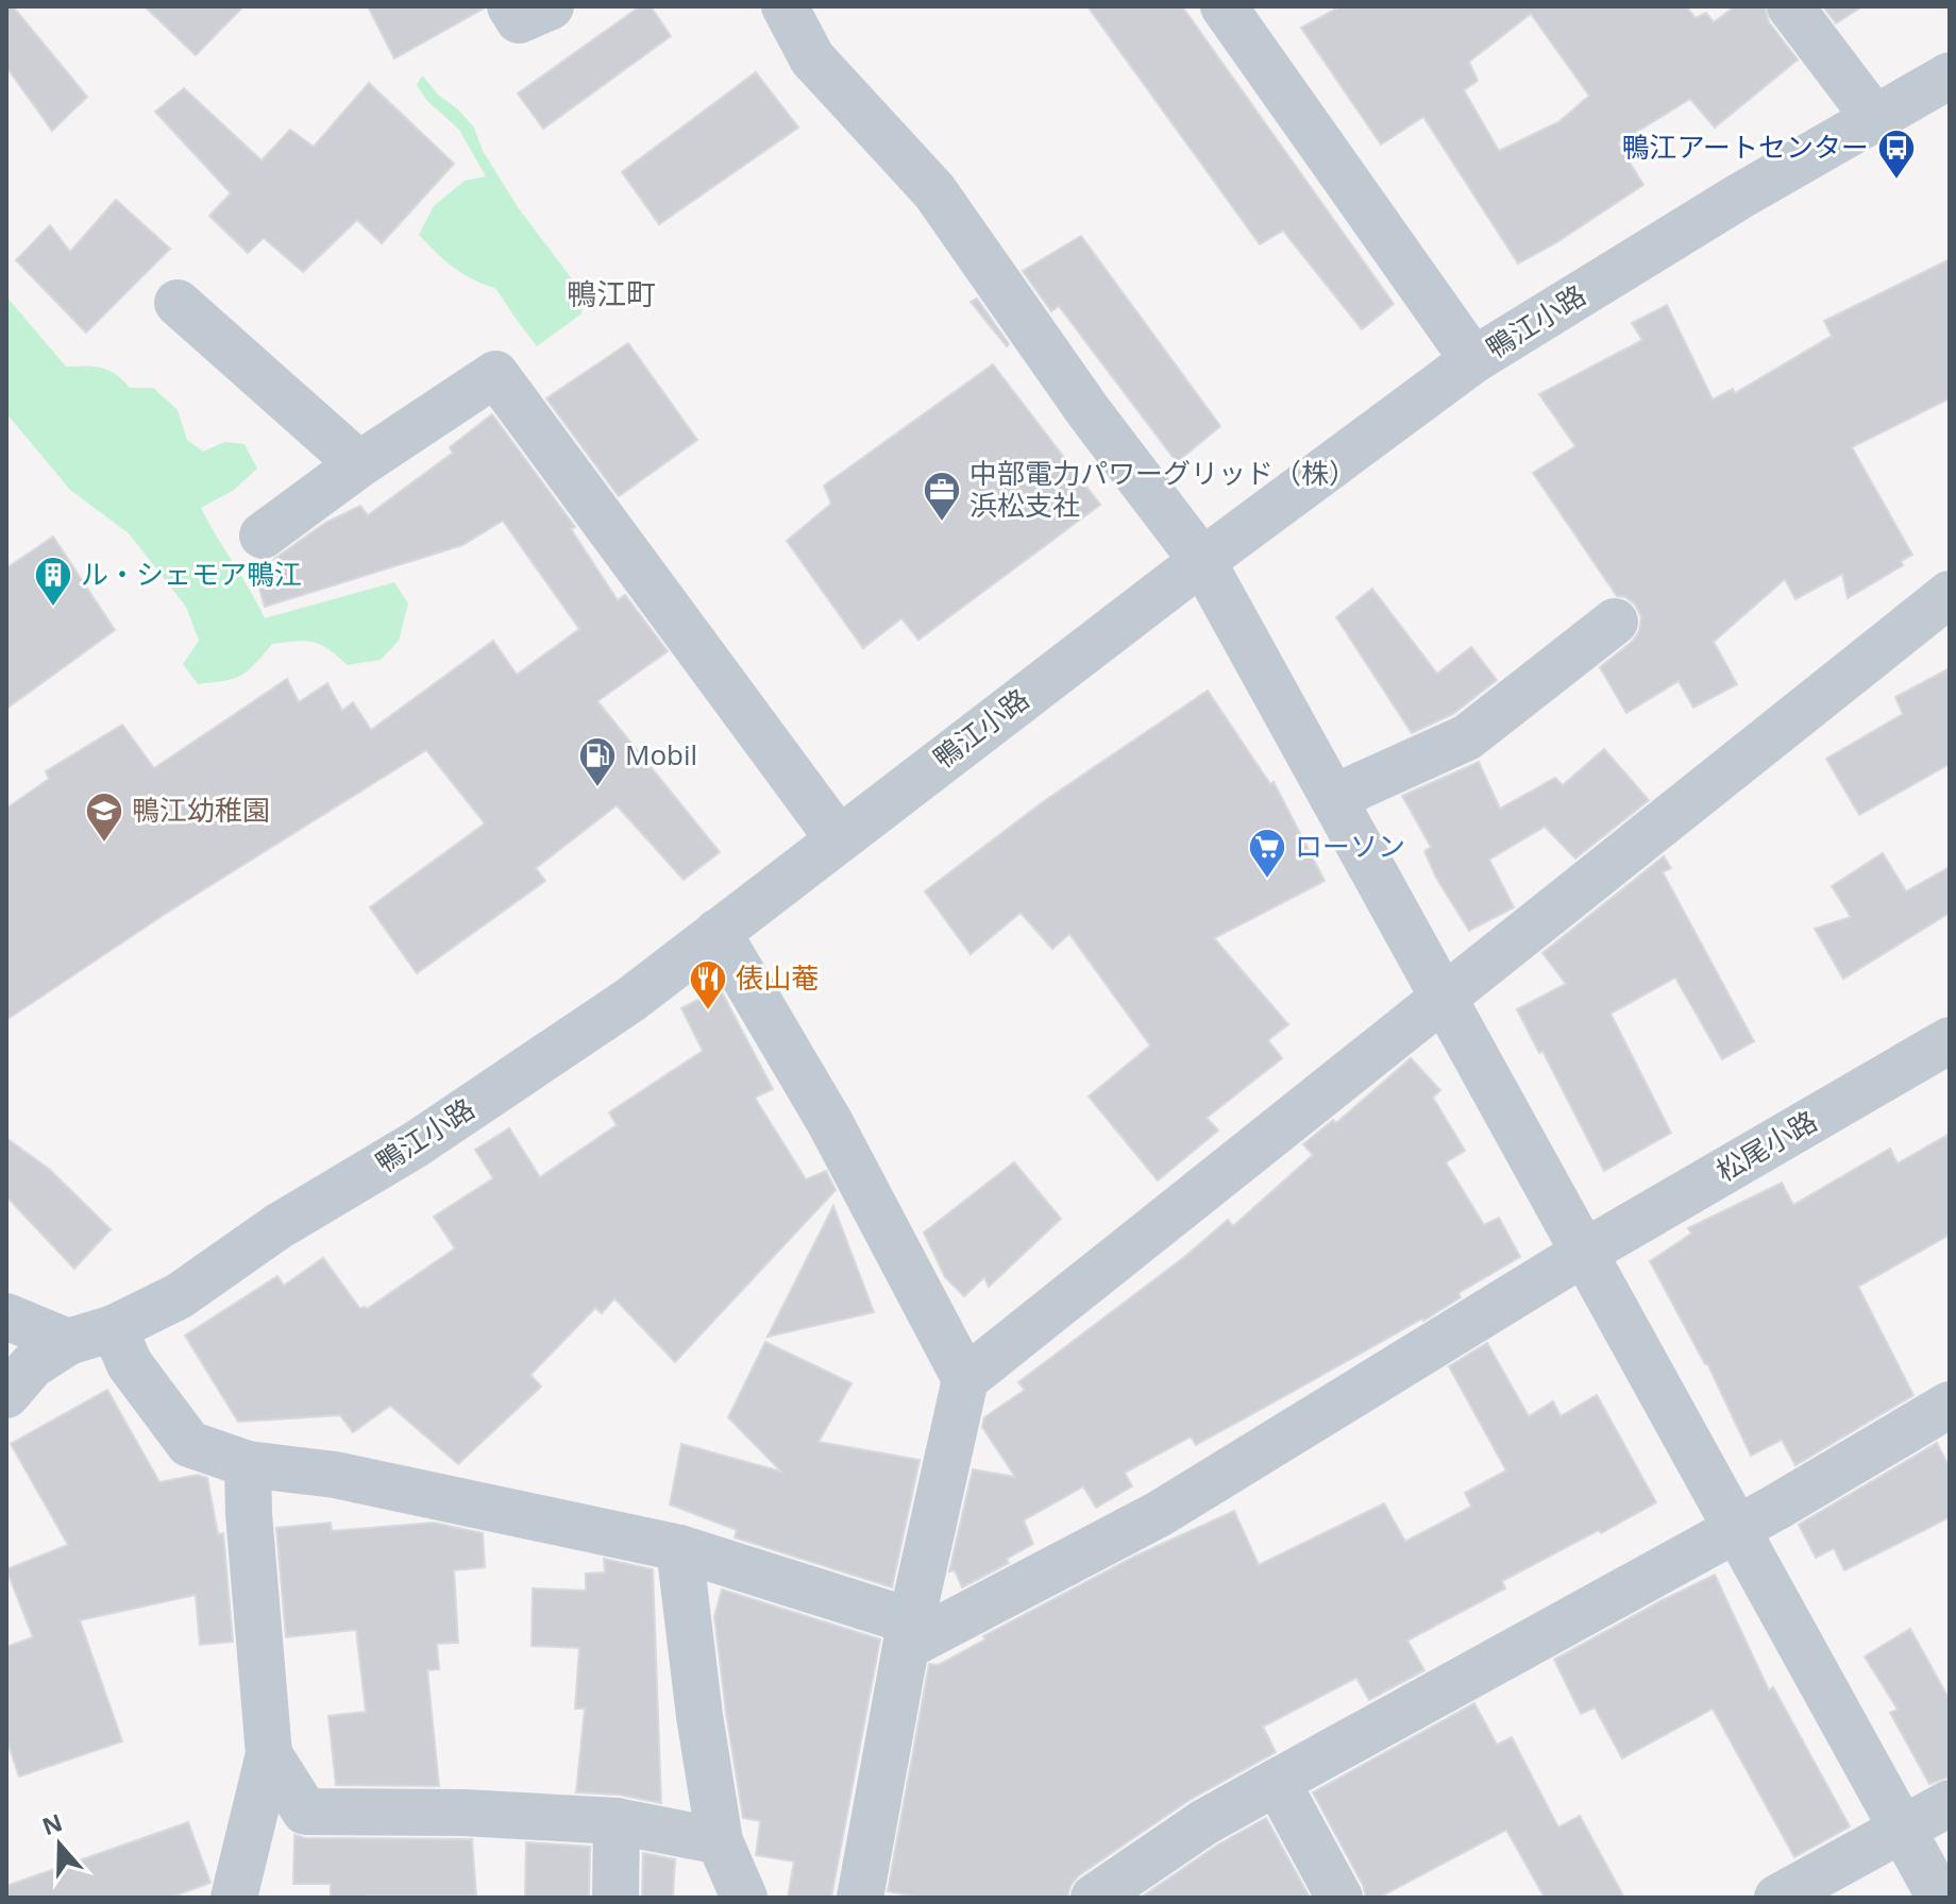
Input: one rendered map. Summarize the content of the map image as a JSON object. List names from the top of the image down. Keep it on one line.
{"streets":{"street":["鴨江小路","松尾小路"]},"districts":["鴨江町"],"places":{"bus stop":["鴨江アートセンター"],"office":["中部電力パワーグリッド（株） 浜松支社"],"building":["ル・シェモア鴨江"],"fuel station":["Mobil"],"school or university":["鴨江幼稚園"],"supermarket":["ローソン"],"restaurant":["俵山菴"]},"north":"top"}
